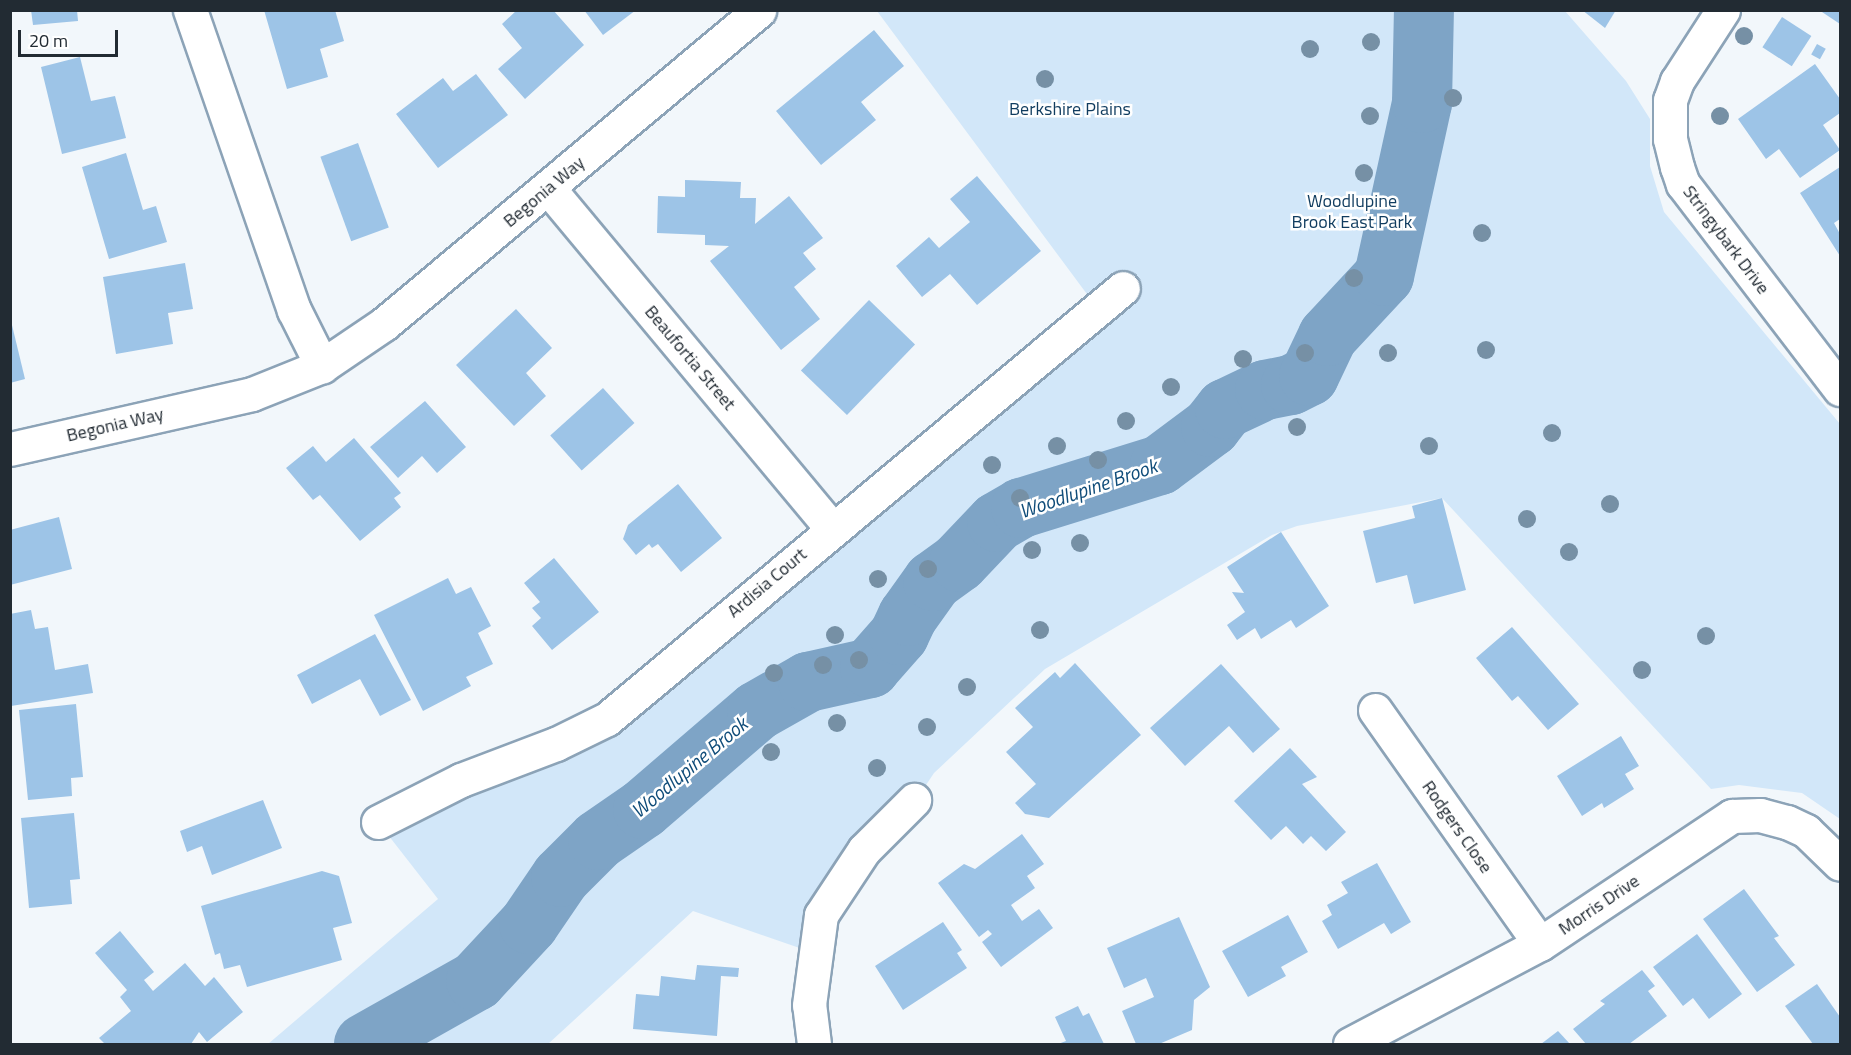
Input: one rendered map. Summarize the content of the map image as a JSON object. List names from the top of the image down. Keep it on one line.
{"streets":{"street":["Begonia Way","Stringybark Drive","Beaufortia Street","Ardisia Court","Rodgers Close","Morris Drive"]},"crossings":[["Begonia Way","Beaufortia Street"],["Beaufortia Street","Ardisia Court"],["Rodgers Close","Morris Drive"]],"water":["Woodlupine Brook"],"parks":["Berkshire Plains","Woodlupine Brook East Park"],"scale_bar":"20 m"}
